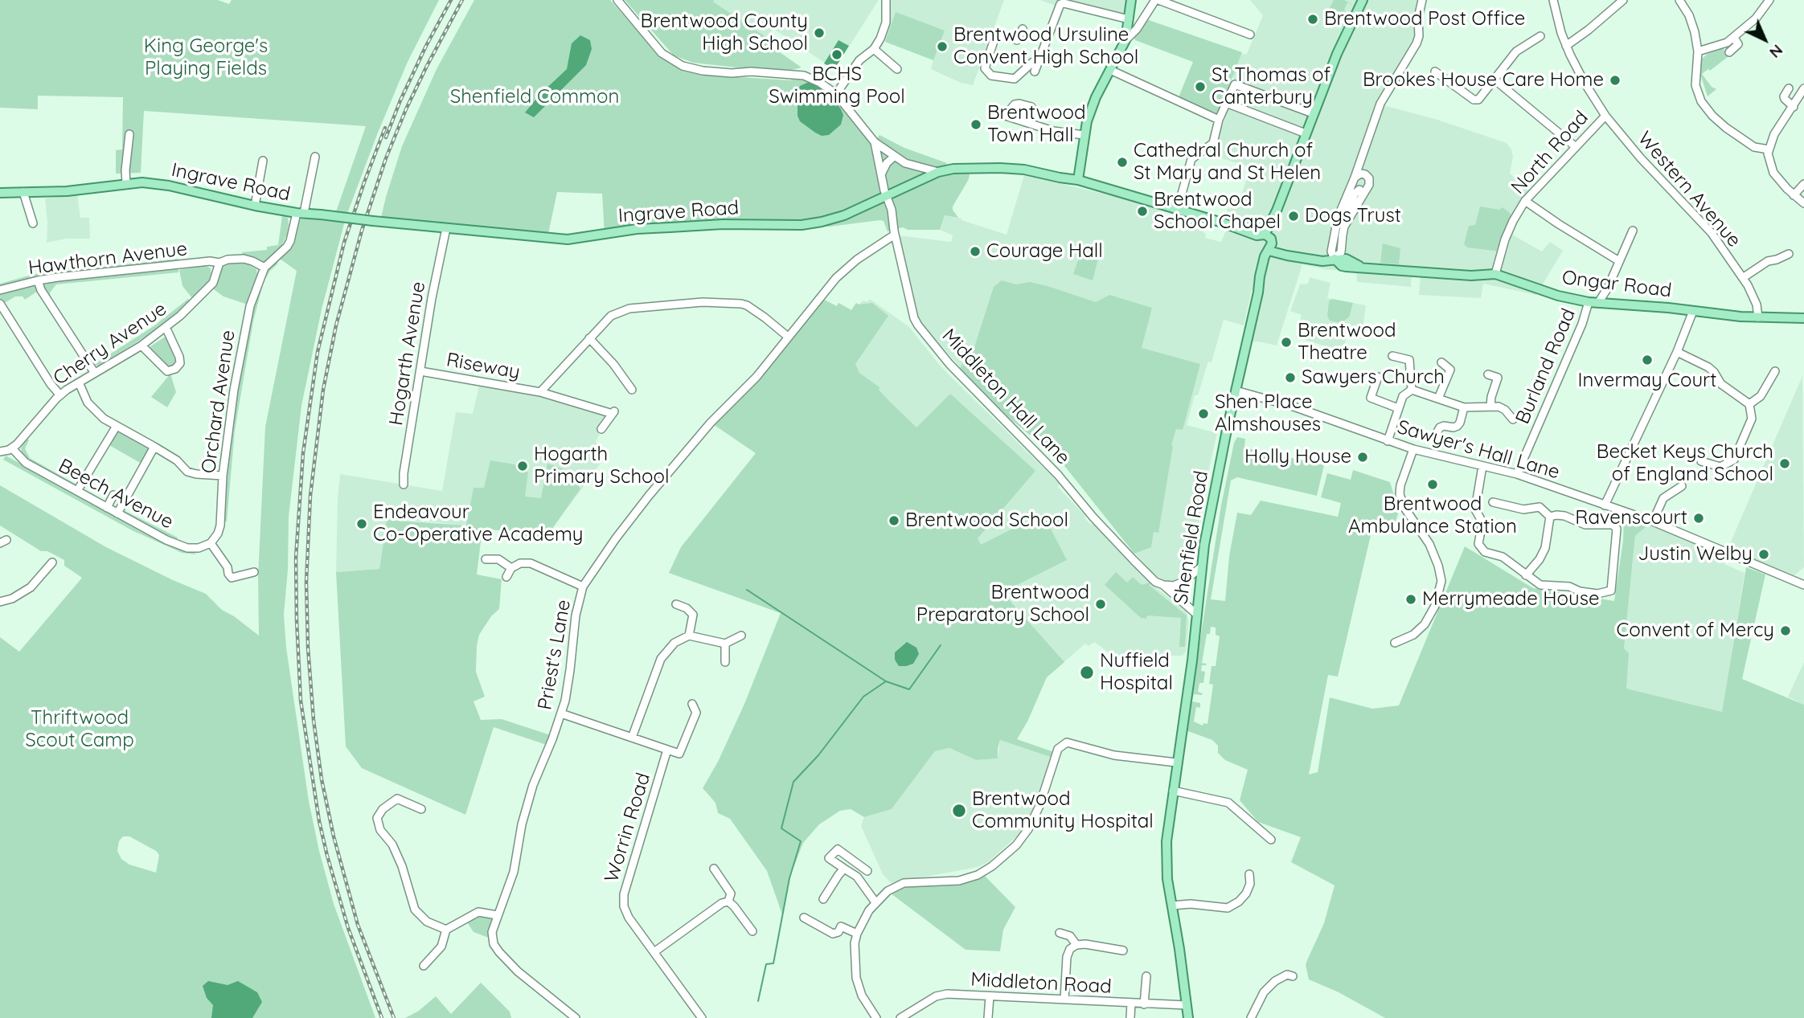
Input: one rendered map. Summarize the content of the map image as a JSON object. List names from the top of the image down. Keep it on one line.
{"streets":{"main road":["Ingrave Road","Ongar Road","Shenfield Road"],"street":["North Road","Western Avenue","Hawthorn Avenue","Cherry Avenue","Hogarth Avenue","Riseway","Burland Road","Middleton Hall Lane","Orchard Avenue","Sawyer's Hall Lane","Beech Avenue","Priest's Lane","Worrin Road","Middleton Road"]},"crossings":[["North Road","Western Avenue"],["North Road","Ongar Road"],["Ingrave Road","Hogarth Avenue"],["Ingrave Road","Middleton Hall Lane"],["Ingrave Road","Orchard Avenue"],["Western Avenue","Ongar Road"],["Hawthorn Avenue","Cherry Avenue"],["Ongar Road","Burland Road"],["Ongar Road","Shenfield Road"],["Cherry Avenue","Beech Avenue"],["Hogarth Avenue","Riseway"],["Burland Road","Sawyer's Hall Lane"],["Middleton Hall Lane","Shenfield Road"],["Middleton Hall Lane","Priest's Lane"],["Orchard Avenue","Beech Avenue"],["Sawyer's Hall Lane","Shenfield Road"],["Shenfield Road","Middleton Road"]],"parks":["King George's Playing Fields","Shenfield Common","Thriftwood Scout Camp"],"places":["Brentwood Post Office","Brentwood County High School","Brentwood Ursuline Convent High School","BCHS Swimming Pool","Brookes House Care Home","St Thomas of Canterbury","Brentwood Town Hall","Cathedral Church of St Mary and St Helen","Brentwood School Chapel","Dogs Trust","Courage Hall","Brentwood Theatre","Invermay Court","Sawyers Church","Shen Place Almshouses","Holly House","Becket Keys Church of England School","Hogarth Primary School","Brentwood Ambulance Station","Ravenscourt","Brentwood School","Endeavour Co-Operative Academy","Justin Welby","Merrymeade House","Brentwood Preparatory School","Convent of Mercy","Nuffield Hospital","Brentwood Community Hospital"],"north":"bottom right"}
